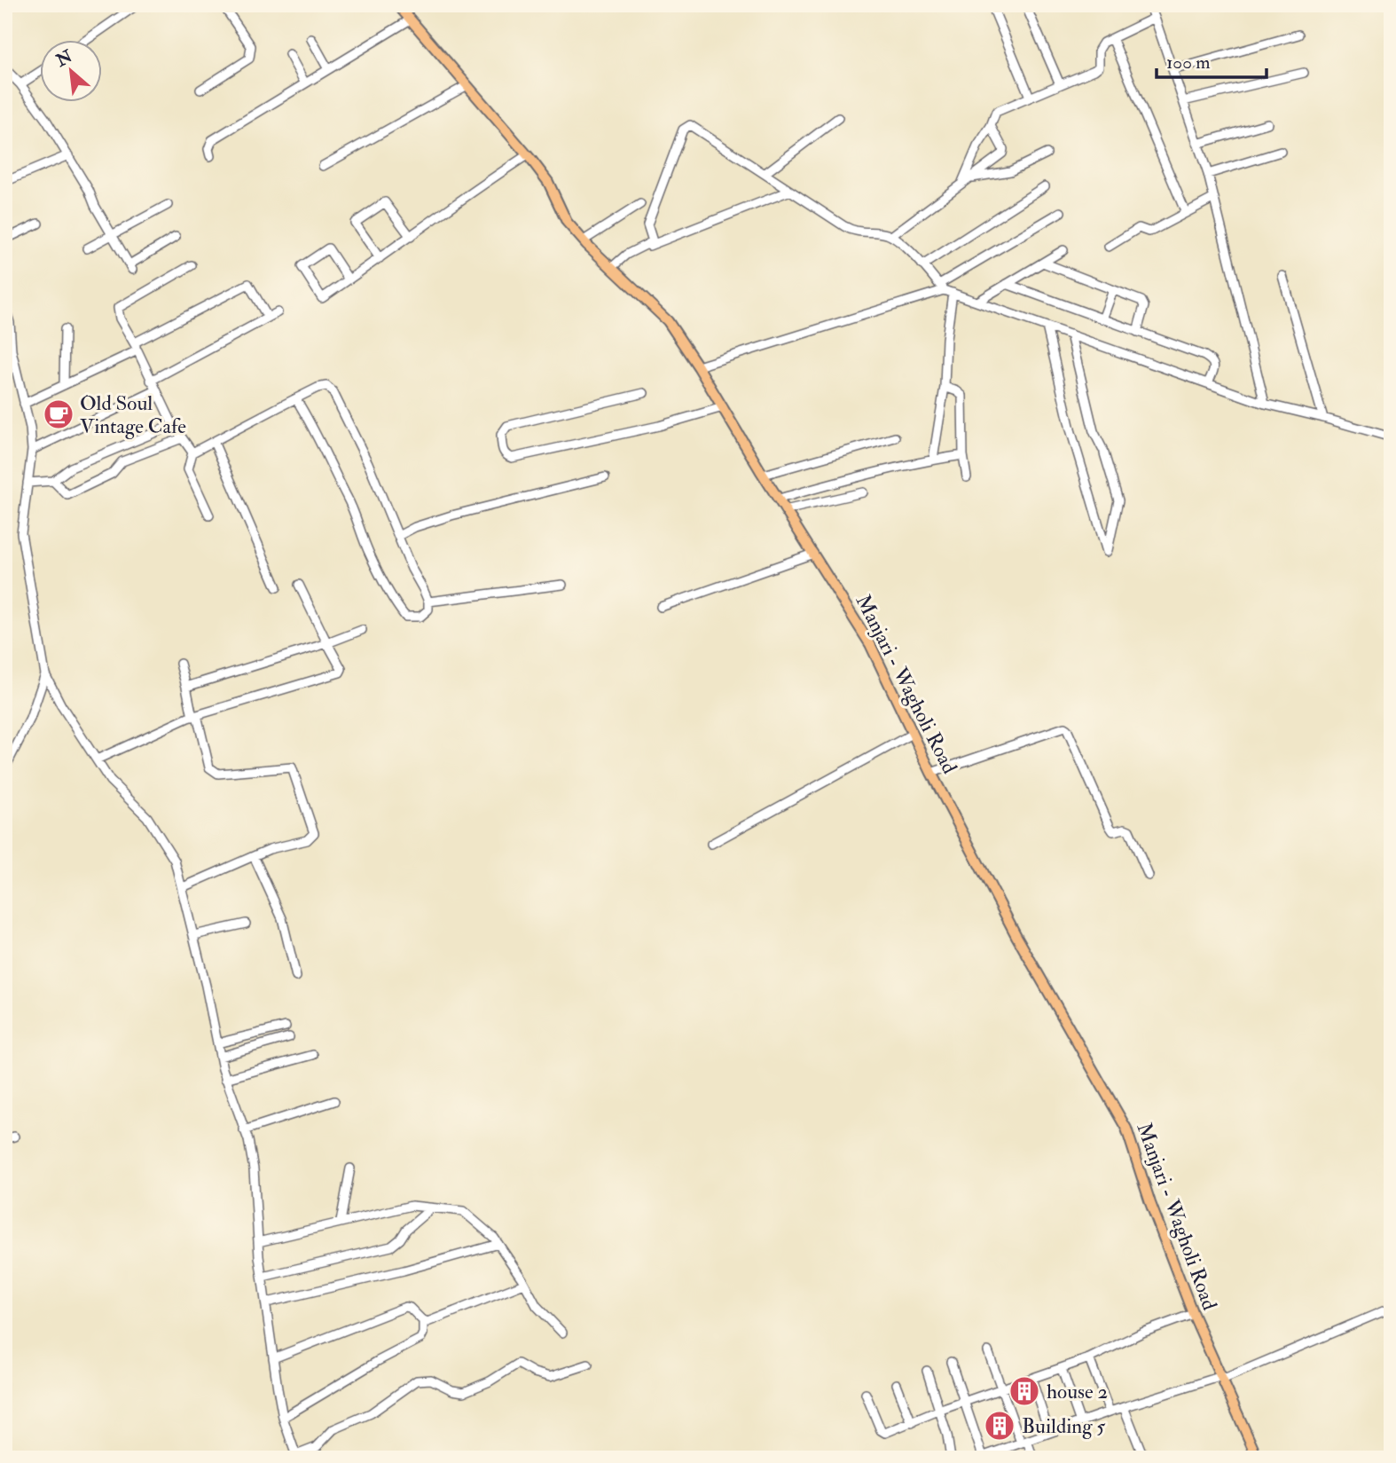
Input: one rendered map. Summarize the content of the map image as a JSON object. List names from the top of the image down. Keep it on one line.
{"streets":{"main road":["Manjari - Wagholi Road"]},"places":{"cafe":["Old Soul Vintage Cafe"],"building":["house 2","Building 5"]},"scale_bar":"100 m","north":"top left"}
